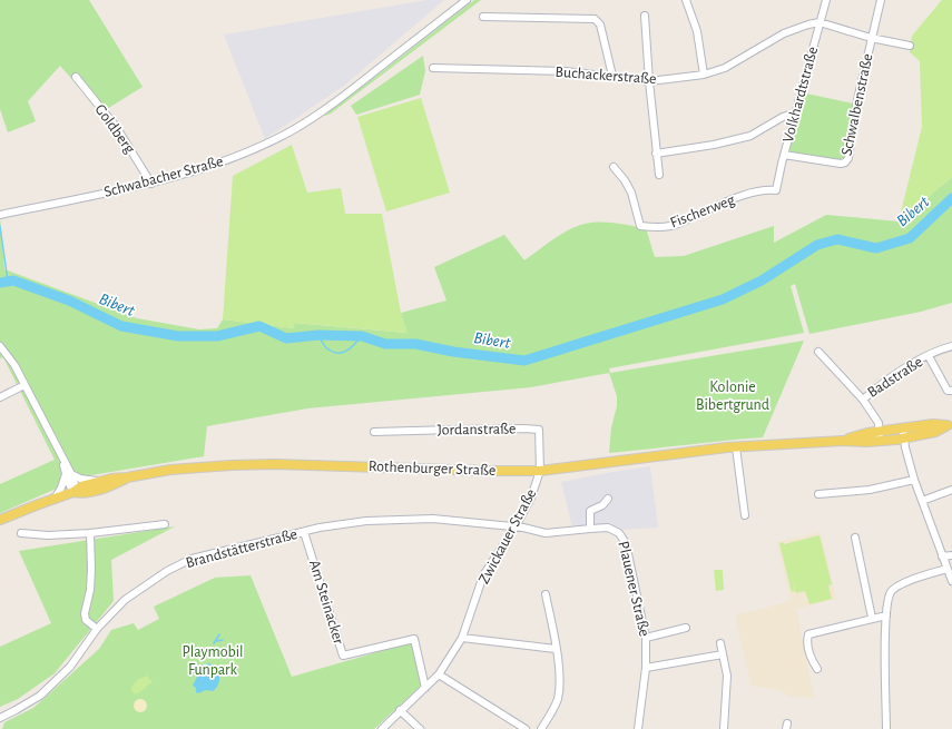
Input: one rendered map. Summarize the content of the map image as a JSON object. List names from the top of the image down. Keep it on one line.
{"streets":{"main road":["Rothenburger Straße"],"street":["Buchackerstraße","Volkhardtstraße","Schwalbenstraße","Goldberg","Schwabacher Straße","Fischerweg","Badstraße","Jordanstraße","Zwickauer Straße","Brandstätterstraße","Plauener Straße","Am Steinacker"]},"crossings":[["Buchackerstraße","Volkhardtstraße"],["Buchackerstraße","Schwalbenstraße"],["Volkhardtstraße","Schwalbenstraße"],["Volkhardtstraße","Fischerweg"],["Goldberg","Schwabacher Straße"],["Jordanstraße","Rothenburger Straße"],["Jordanstraße","Zwickauer Straße"],["Rothenburger Straße","Zwickauer Straße"],["Zwickauer Straße","Brandstätterstraße"],["Zwickauer Straße","Plauener Straße"],["Zwickauer Straße","Am Steinacker"],["Brandstätterstraße","Plauener Straße"],["Brandstätterstraße","Am Steinacker"]],"water":["Bibert"],"parks":["Kolonie Bibertgrund","Playmobil Funpark"]}
